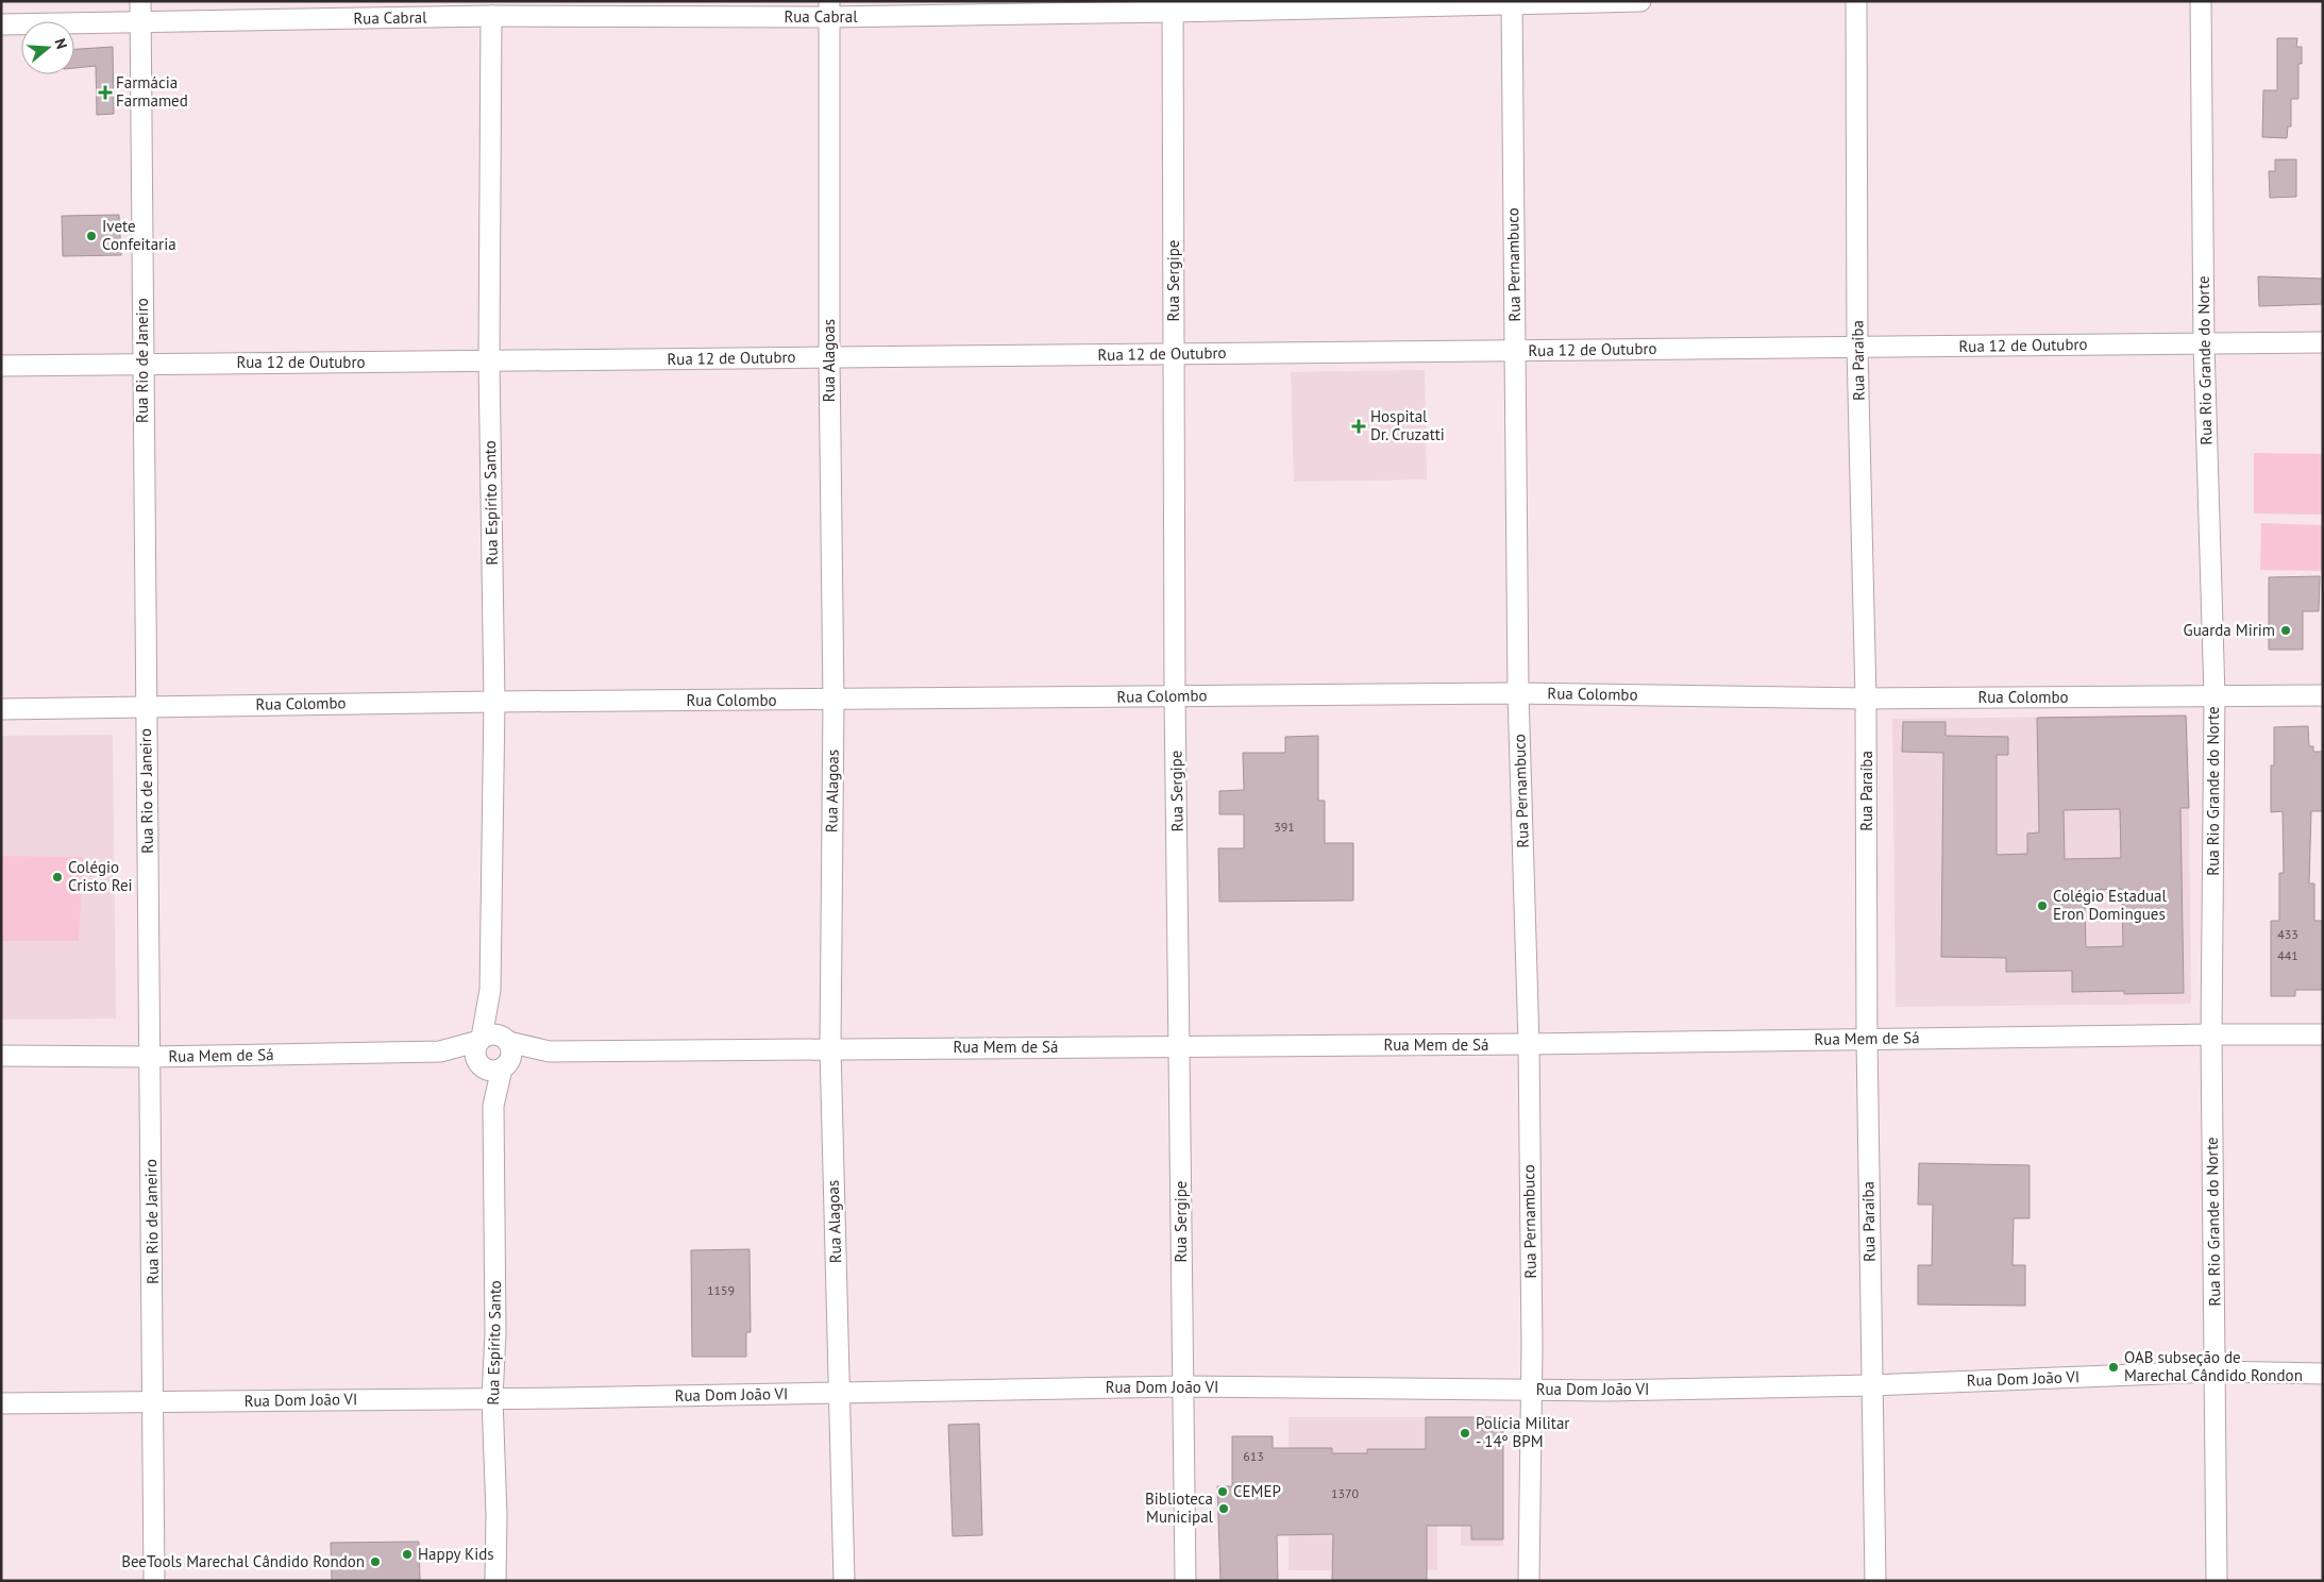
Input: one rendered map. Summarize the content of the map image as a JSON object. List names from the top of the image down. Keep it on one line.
{"streets":{"street":["Rua Cabral","Rua Pernambuco","Rua Sergipe","Rua 12 de Outubro","Rua Rio de Janeiro","Rua Alagoas","Rua Paraíba","Rua Rio Grande do Norte","Rua Espírito Santo","Rua Colombo","Rua Mem de Sá","Rua Dom João VI"]},"crossings":[["Rua Cabral","Rua Pernambuco"],["Rua Cabral","Rua Sergipe"],["Rua Cabral","Rua Rio de Janeiro"],["Rua Cabral","Rua Alagoas"],["Rua Cabral","Rua Espírito Santo"],["Rua Pernambuco","Rua 12 de Outubro"],["Rua Pernambuco","Rua Colombo"],["Rua Pernambuco","Rua Mem de Sá"],["Rua Pernambuco","Rua Dom João VI"],["Rua Sergipe","Rua 12 de Outubro"],["Rua Sergipe","Rua Colombo"],["Rua Sergipe","Rua Mem de Sá"],["Rua Sergipe","Rua Dom João VI"],["Rua 12 de Outubro","Rua Rio de Janeiro"],["Rua 12 de Outubro","Rua Alagoas"],["Rua 12 de Outubro","Rua Paraíba"],["Rua 12 de Outubro","Rua Rio Grande do Norte"],["Rua 12 de Outubro","Rua Espírito Santo"],["Rua Rio de Janeiro","Rua Colombo"],["Rua Rio de Janeiro","Rua Mem de Sá"],["Rua Rio de Janeiro","Rua Dom João VI"],["Rua Alagoas","Rua Colombo"],["Rua Alagoas","Rua Mem de Sá"],["Rua Alagoas","Rua Dom João VI"],["Rua Paraíba","Rua Colombo"],["Rua Paraíba","Rua Mem de Sá"],["Rua Paraíba","Rua Dom João VI"],["Rua Rio Grande do Norte","Rua Colombo"],["Rua Rio Grande do Norte","Rua Mem de Sá"],["Rua Rio Grande do Norte","Rua Dom João VI"],["Rua Espírito Santo","Rua Colombo"],["Rua Espírito Santo","Rua Mem de Sá"],["Rua Espírito Santo","Rua Dom João VI"]],"places":{"health":["Farmácia Farmamed","Hospital Dr. Cruzatti"],"other":["Ivete Confeitaria","Guarda Mirim","Colégio Cristo Rei","Colégio Estadual Eron Domingues","OAB subseção de Marechal Cândido Rondon","Polícia Militar - 14º BPM","CEMEP","Biblioteca Municipal","Happy Kids","BeeTools Marechal Cândido Rondon"]},"house_numbers":["391","433","441","1159","613","1370"],"north":"right"}
